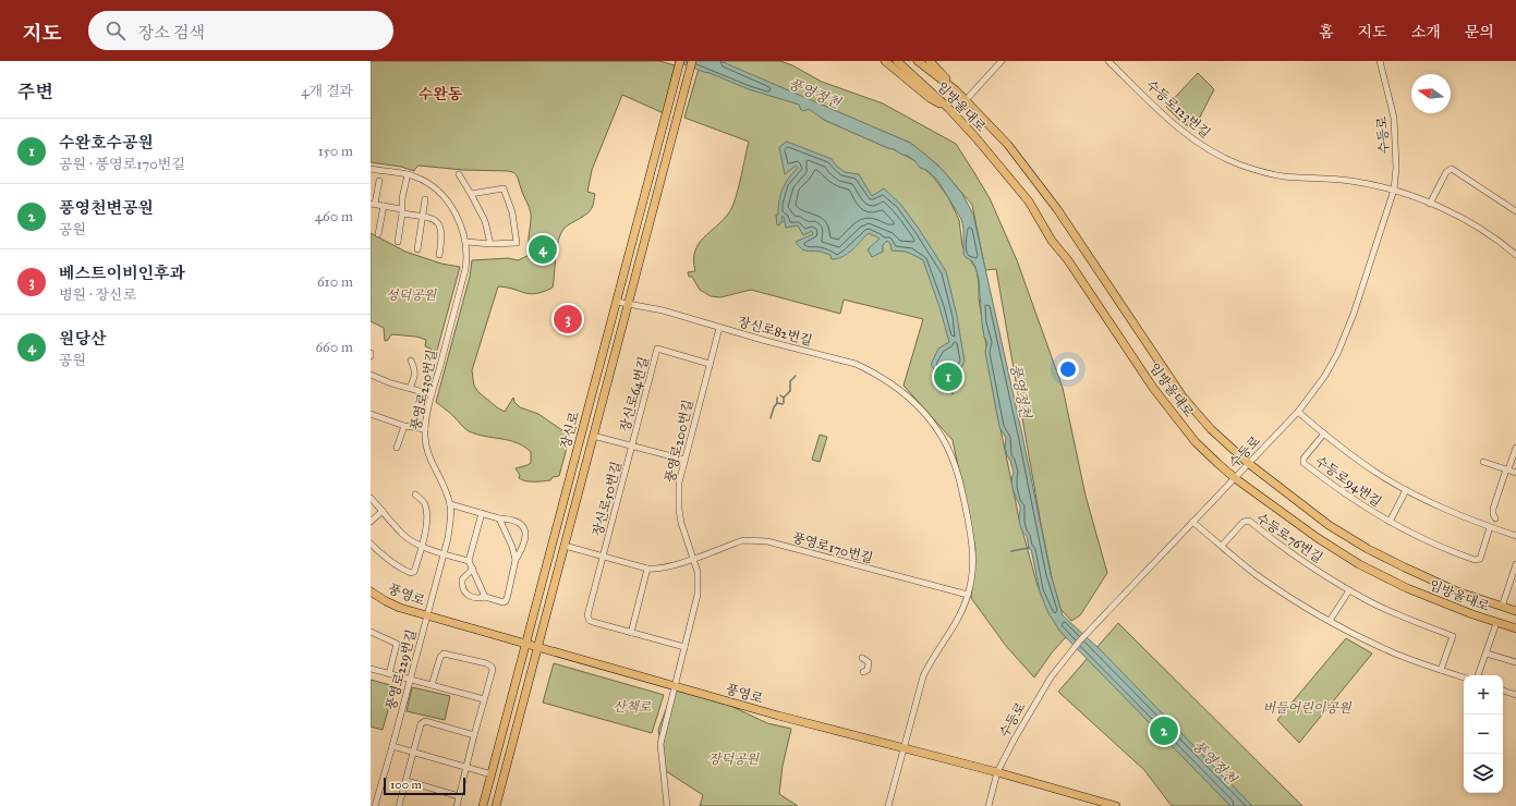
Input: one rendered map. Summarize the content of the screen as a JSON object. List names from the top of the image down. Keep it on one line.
{"streets":{"main road":["임방울대로","장신로","풍영로"],"street":["수등로123번길","수등로","장신로82번길","풍영로230번길","장신로64번길","풍영로200번길","수등로94번길","장신로50번길","수등로76번길","풍영로170번길","풍영로229번길"]},"crossings":[["임방울대로","수등로"],["수등로123번길","수등로"],["수등로","수등로94번길"],["수등로","풍영로"],["장신로82번길","장신로"],["장신로82번길","풍영로200번길"],["장신로82번길","풍영로170번길"],["풍영로230번길","풍영로"],["풍영로230번길","풍영로229번길"],["장신로64번길","장신로"],["장신로64번길","풍영로200번길"],["장신로64번길","장신로50번길"],["장신로","장신로50번길"],["장신로","풍영로"],["풍영로200번길","장신로50번길"],["풍영로200번길","풍영로170번길"],["풍영로200번길","풍영로"],["장신로50번길","풍영로170번길"],["풍영로","풍영로229번길"]],"districts":["수완동"],"water":["풍영정천"],"parks":["성덕공원","산책로","버들어린이공원","장덕공원"],"scale_bar":"100 m","north":"left","page":{"header":"지도","search":"장소 검색","nav":["홈","지도","소개","문의"],"heading":["주변","4개 결과"],"list":[{"mark":"1","name":"수완호수공원","note":"공원 · 풍영로170번길","value":"150 m"},{"mark":"2","name":"풍영천변공원","note":"공원","value":"460 m"},{"mark":"3","name":"베스트이비인후과","note":"병원 · 장신로","value":"610 m"},{"mark":"4","name":"원당산","note":"공원","value":"660 m"}],"pins":["4","3","1","2"],"map_buttons":["+","−"],"scale":"100 m"}}
